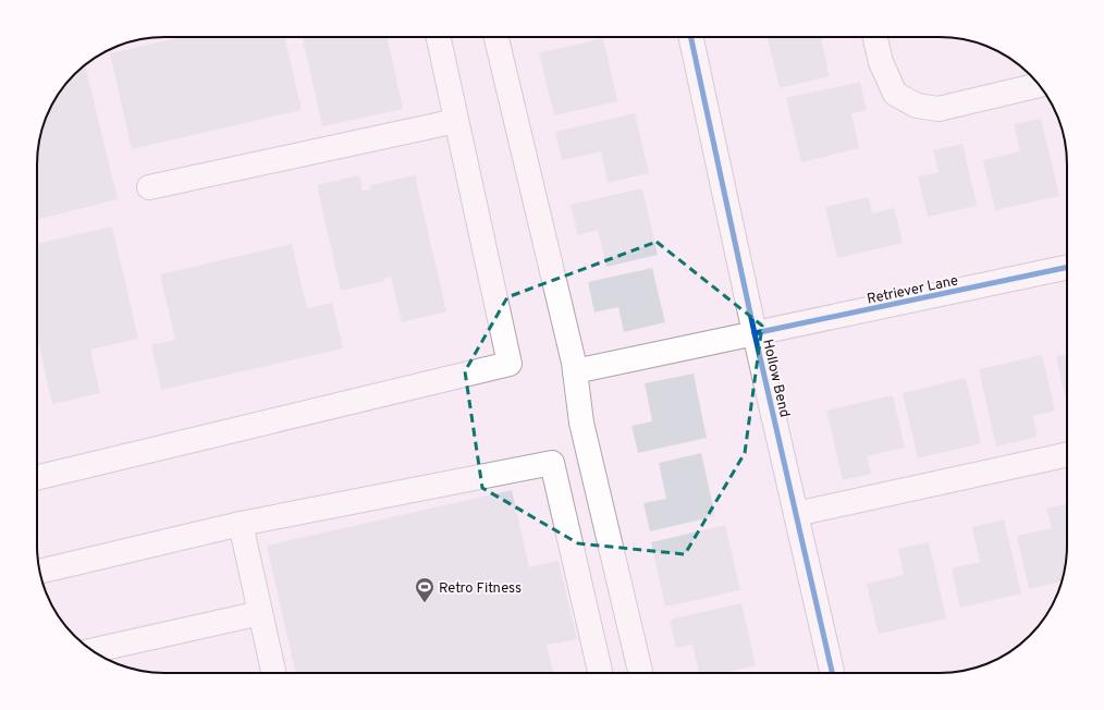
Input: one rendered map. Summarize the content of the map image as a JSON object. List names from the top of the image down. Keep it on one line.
{"streets":{"street":["Retriever Lane","Hollow Bend"]},"crossings":[["Retriever Lane","Hollow Bend"]],"places":{"sports":["Retro Fitness"]}}
